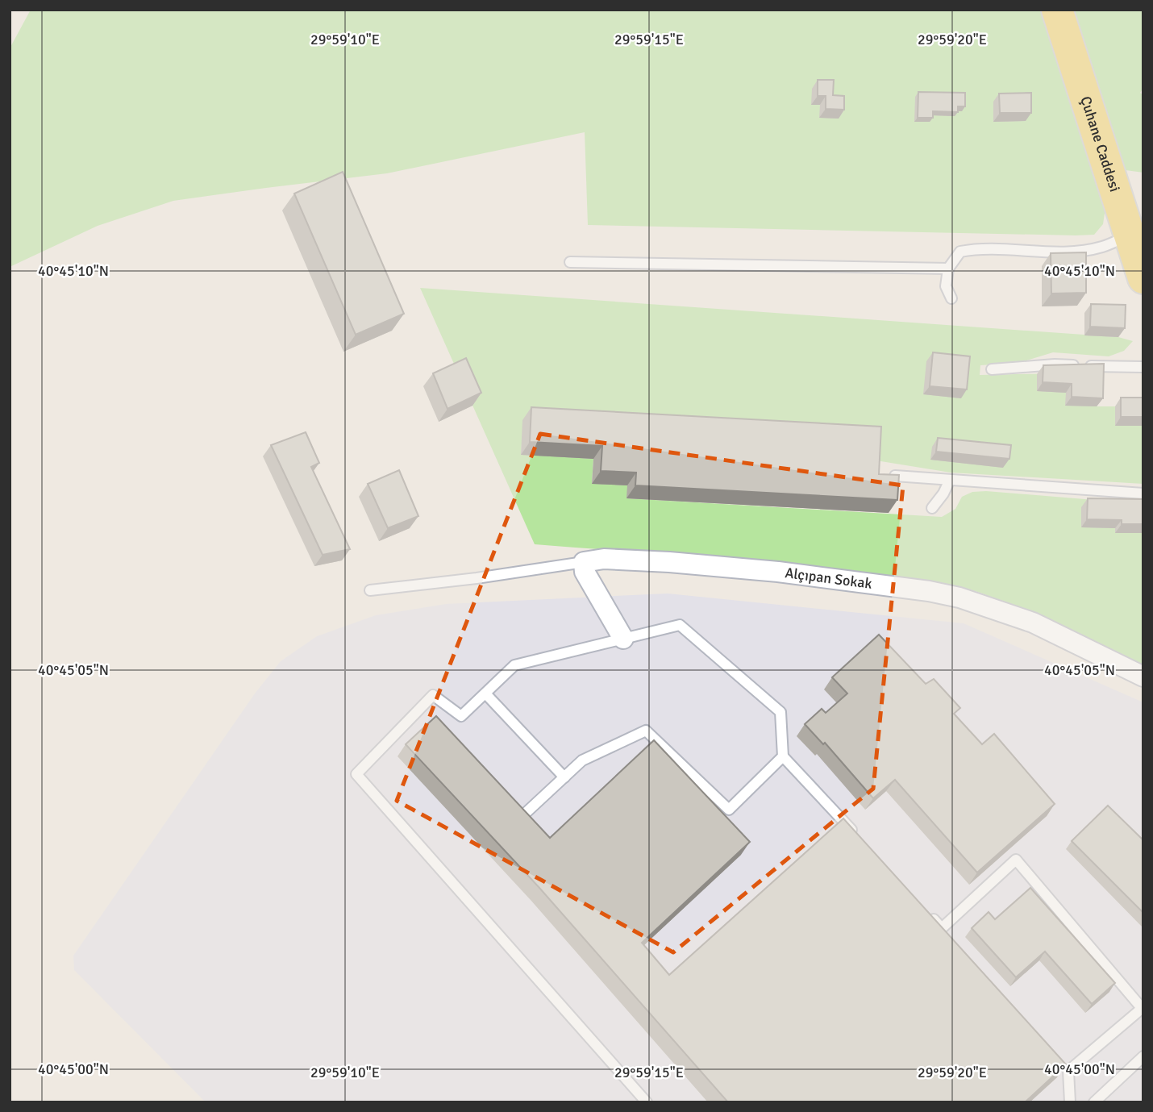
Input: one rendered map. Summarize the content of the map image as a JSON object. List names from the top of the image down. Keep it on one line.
{"streets":{"main road":["Çuhane Caddesi"],"street":["Alçıpan Sokak"]},"coordinates":["29°59'10\"E","29°59'15\"E","29°59'20\"E","40°45'10\"N","40°45'05\"N","40°45'00\"N"]}
